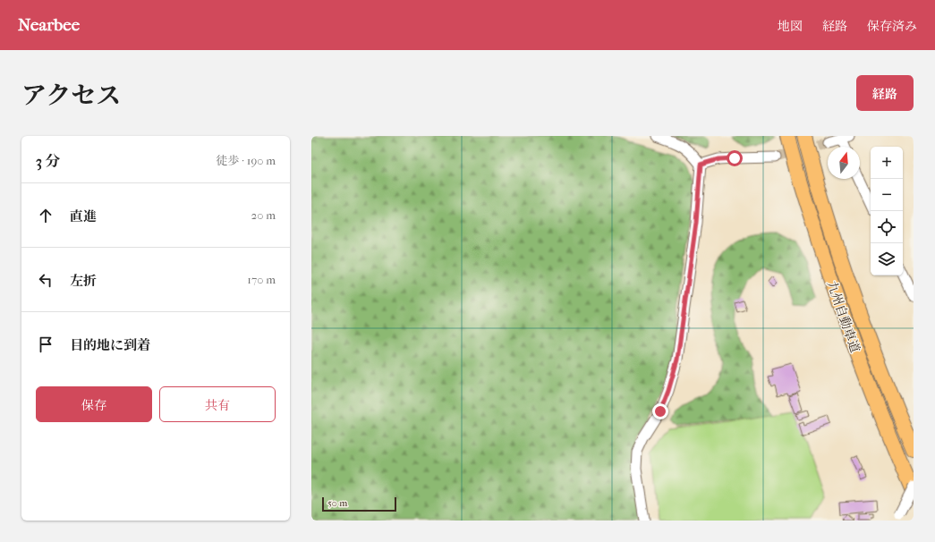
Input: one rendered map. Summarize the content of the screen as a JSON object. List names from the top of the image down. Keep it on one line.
{"streets":{"highway":["九州自動車道"]},"scale_bar":"50 m","north":"top","page":{"header":"Nearbee","nav":["地図","経路","保存済み"],"title":"アクセス","buttons":["経路",["保存","共有"]],"heading":["3 分","徒歩 · 190 m"],"map_buttons":["+","−"],"list":[["直進","20 m"],["左折","170 m"],"目的地に到着"],"scale":"50 m"}}
